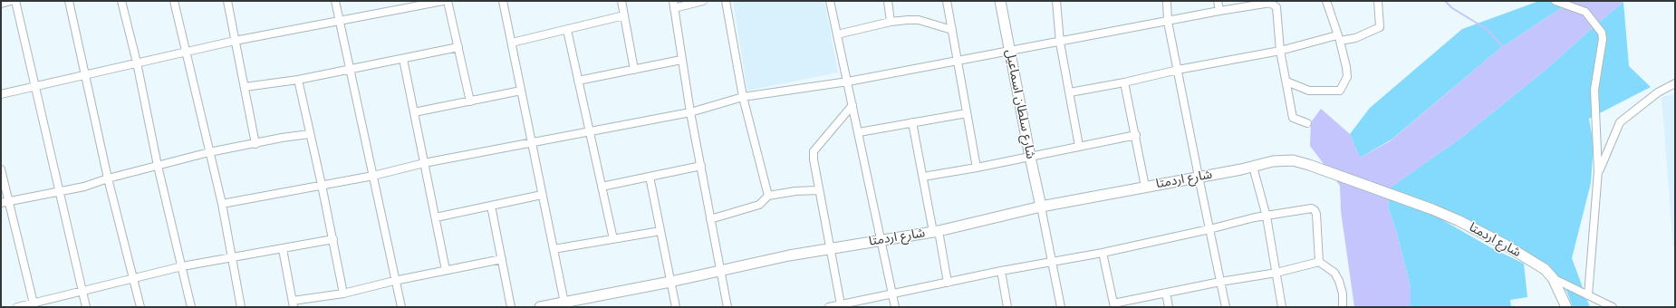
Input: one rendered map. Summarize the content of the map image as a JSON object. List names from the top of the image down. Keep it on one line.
{"streets":{"main road":["شارع سلطان اسماعيل","شارع اردمتا"]},"crossings":[["شارع سلطان اسماعيل","شارع اردمتا"]]}
